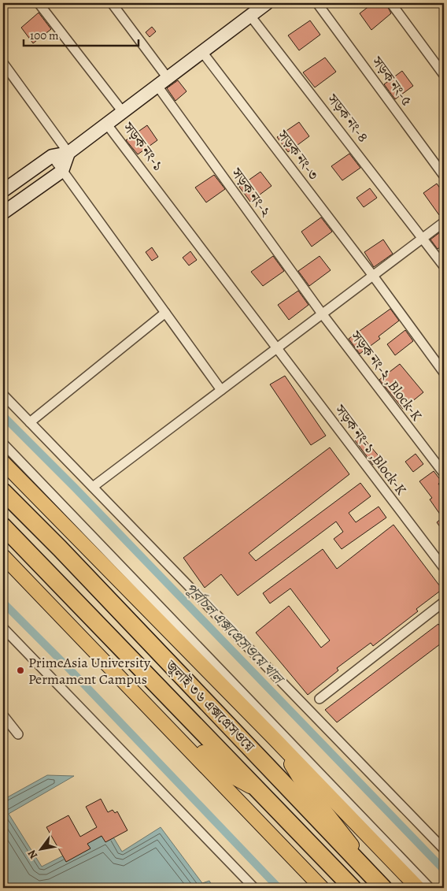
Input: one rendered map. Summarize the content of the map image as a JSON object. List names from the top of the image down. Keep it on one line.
{"streets":{"highway":["জুলাই ৩৬ এক্সপ্রেসওয়ে"],"street":["সড়ক নং-৫","সড়ক নং-৪","সড়ক নং-১","সড়ক নং-৩","সড়ক নং-২","সড়ক নং-২ ,Block-K","সড়ক নং-১ ,Block-K"]},"crossings":[["সড়ক নং-৪","সড়ক নং-১"],["সড়ক নং-১","সড়ক নং-৩"],["সড়ক নং-১","সড়ক নং-২"],["সড়ক নং-১","সড়ক নং-১ ,Block-K"],["সড়ক নং-২","সড়ক নং-২ ,Block-K"]],"water":["পূর্বাচল এক্সপ্রেসওয়ে খাল"],"places":["PrimeAsia University Permament Campus"],"scale_bar":"100 m","north":"bottom left"}
